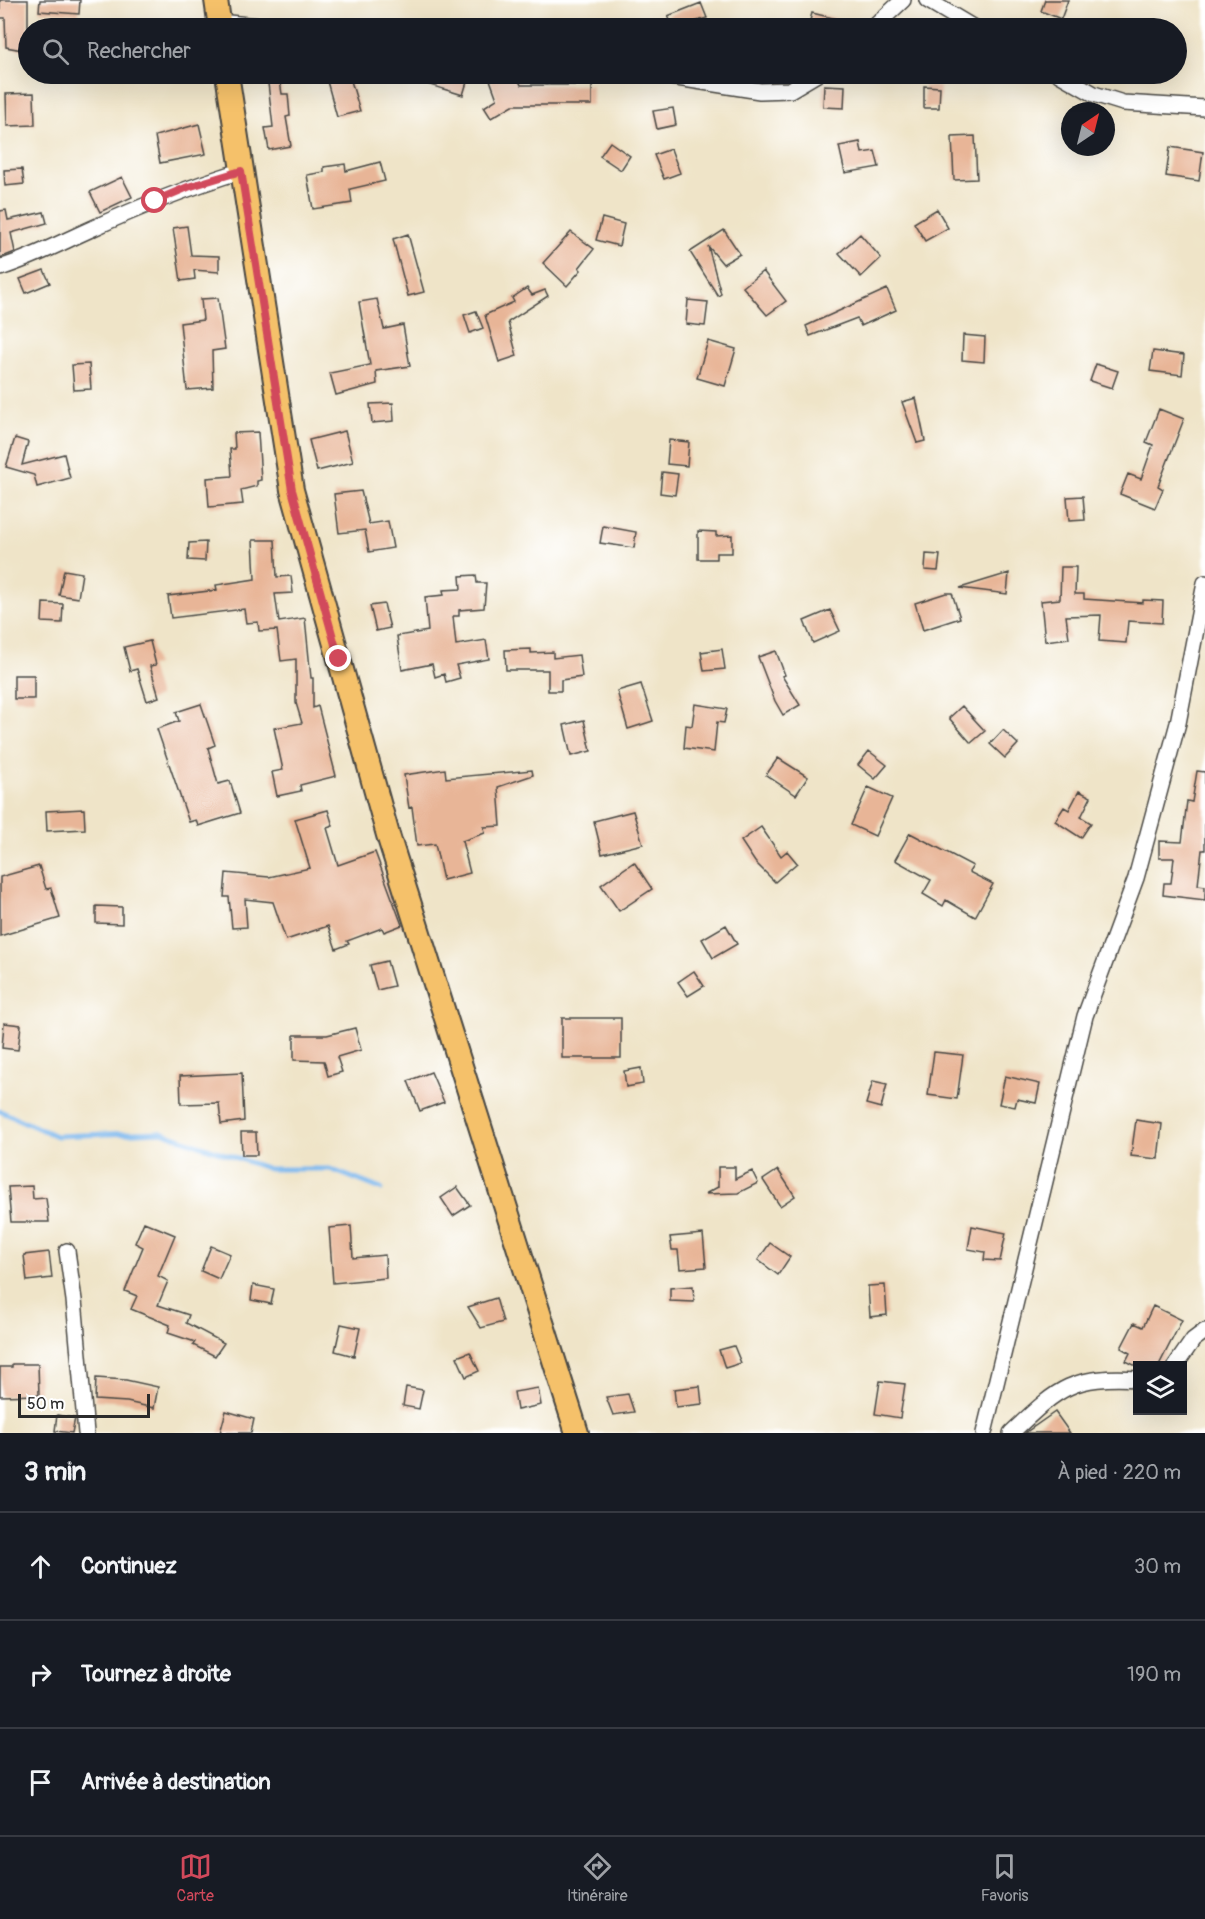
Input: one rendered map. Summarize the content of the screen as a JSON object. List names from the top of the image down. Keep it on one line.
{"scale_bar":"50 m","north":"top right","page":{"search":"Rechercher","scale":"50 m","heading":["3 min","À pied · 220 m"],"list":[["Continuez","30 m"],["Tournez à droite","190 m"],"Arrivée à destination"],"nav":["Carte","Itinéraire","Favoris"]}}
